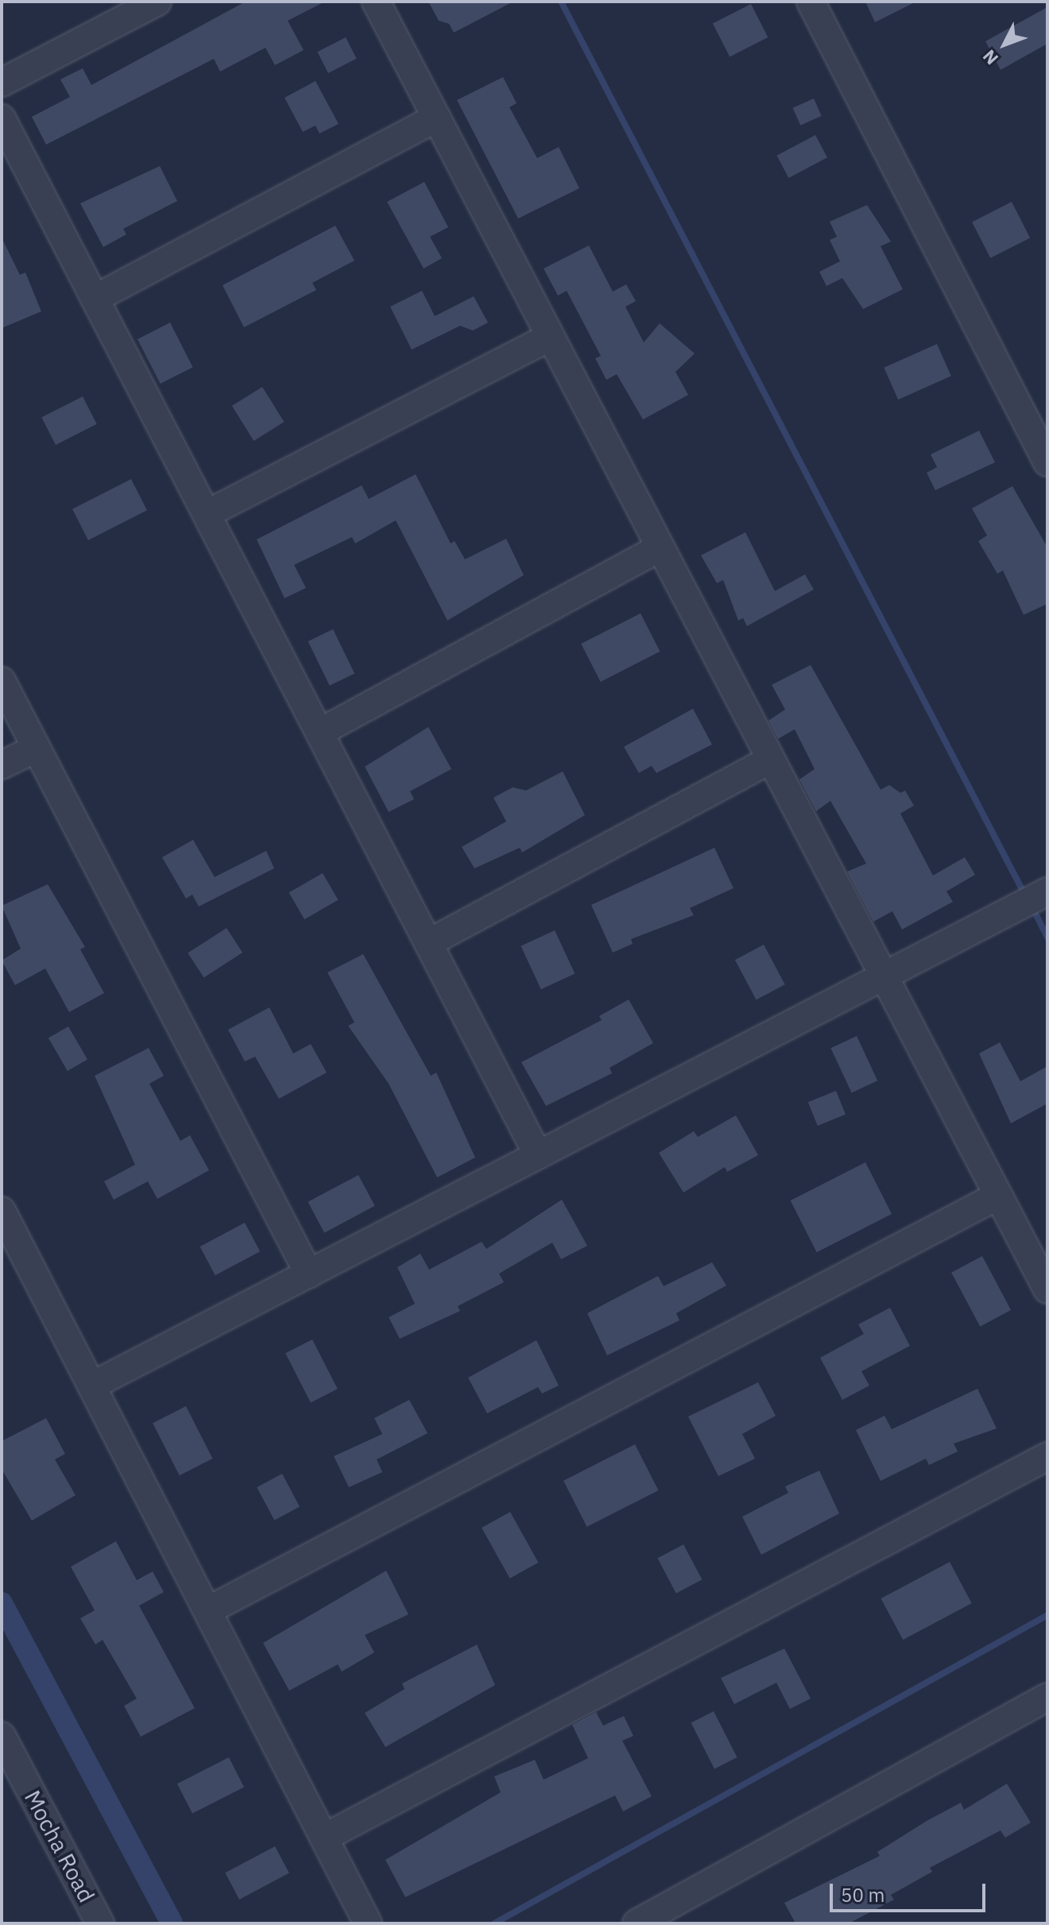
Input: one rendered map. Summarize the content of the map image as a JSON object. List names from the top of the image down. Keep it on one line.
{"streets":{"street":["Mocha Road"]},"scale_bar":"50 m","north":"bottom left"}
